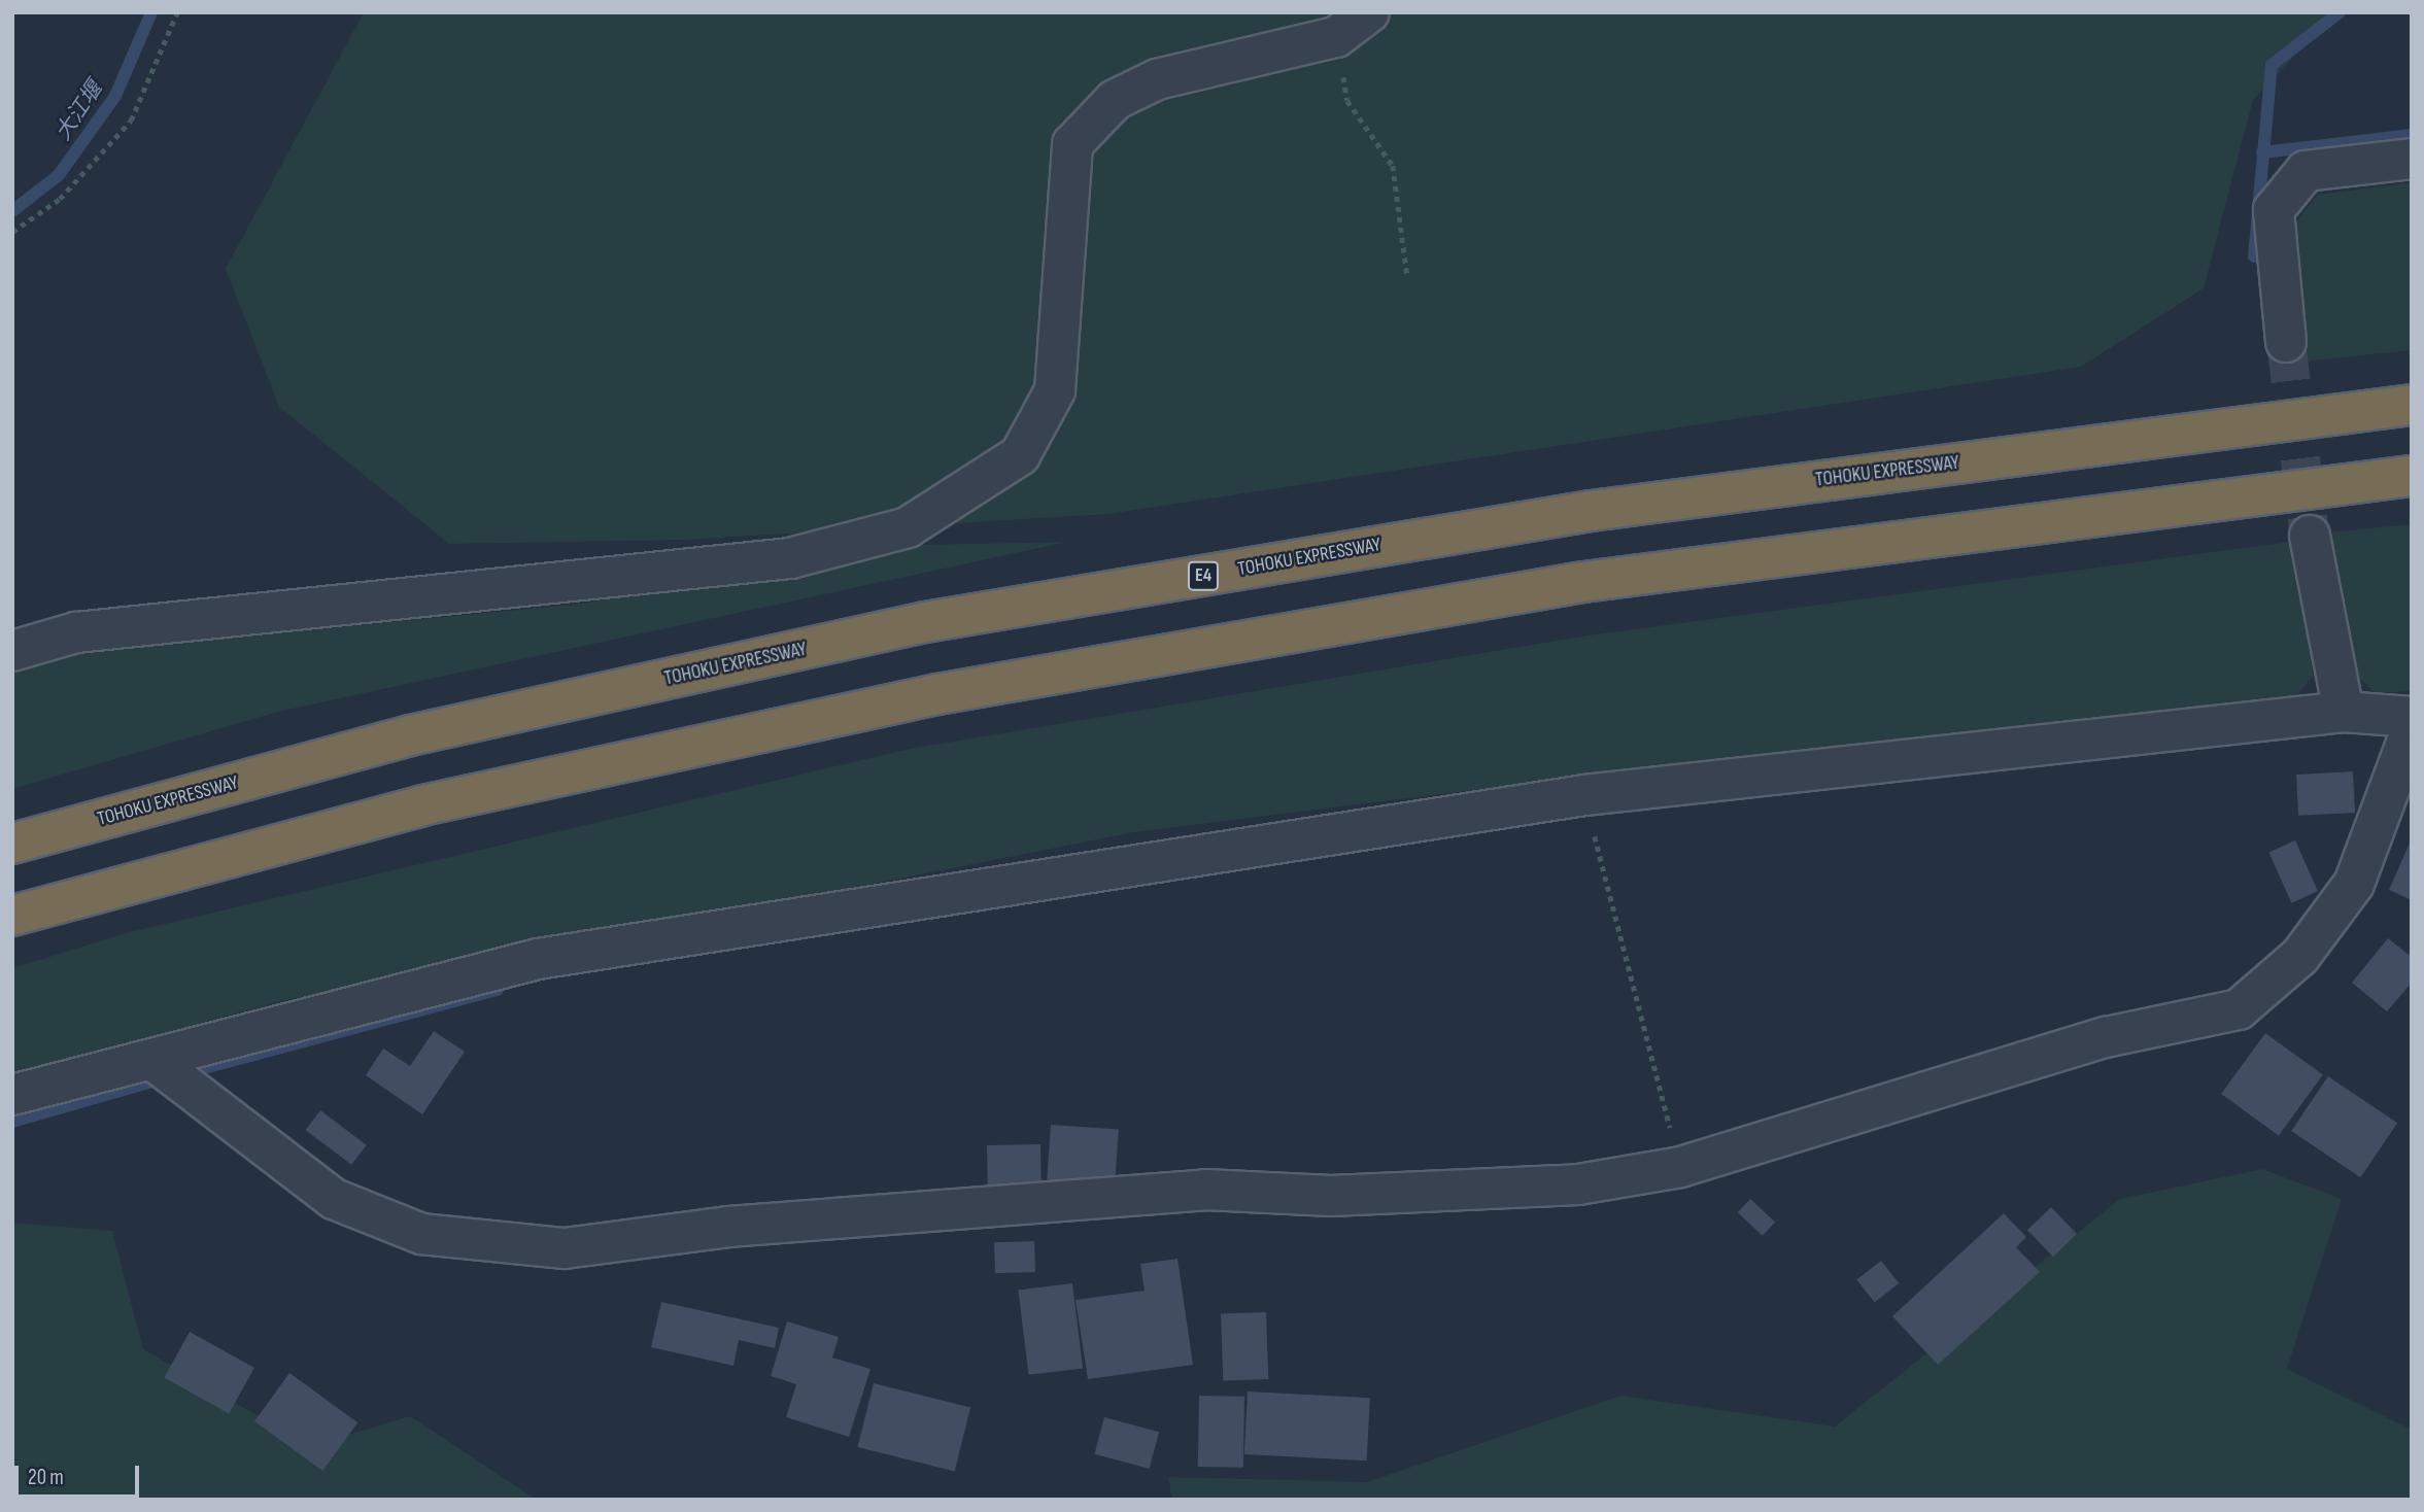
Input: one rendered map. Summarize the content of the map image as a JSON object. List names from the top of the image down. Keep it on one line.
{"streets":{"highway":["TOHOKU EXPRESSWAY","E4"]},"water":["大江堰"],"scale_bar":"20 m"}
